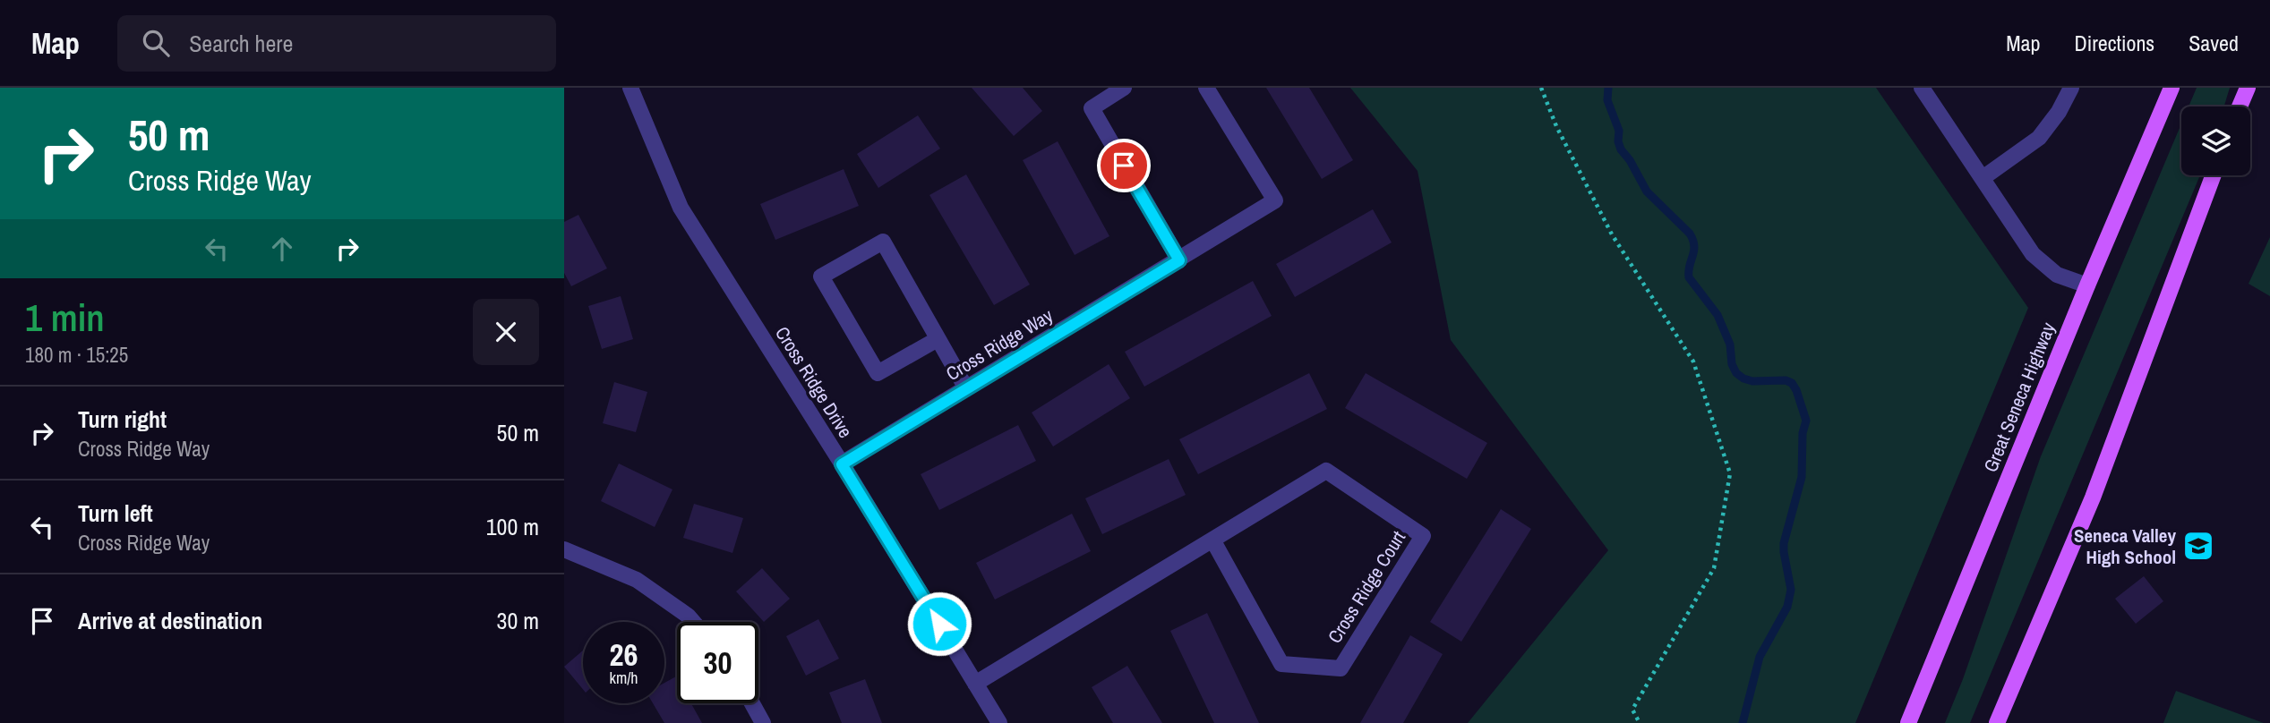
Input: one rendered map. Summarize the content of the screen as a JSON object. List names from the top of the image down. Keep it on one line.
{"streets":{"main road":["Great Seneca Highway"],"street":["Cross Ridge Way","Cross Ridge Drive","Cross Ridge Court"]},"crossings":[["Cross Ridge Way","Cross Ridge Drive"],["Cross Ridge Drive","Cross Ridge Court"]],"places":{"school or university":["Seneca Valley High School"]},"page":{"header":"Map","search":"Search here","nav":["Map","Directions","Saved"],"turn":["50 m","Cross Ridge Way"],"heading":["1 min","180 m · 15:25"],"list":[{"name":"Turn right","note":"Cross Ridge Way","value":"50 m"},{"name":"Turn left","note":"Cross Ridge Way","value":"100 m"},{"name":"Arrive at destination","value":"30 m"}],"speed":"26 km/h","limit":"30"}}
